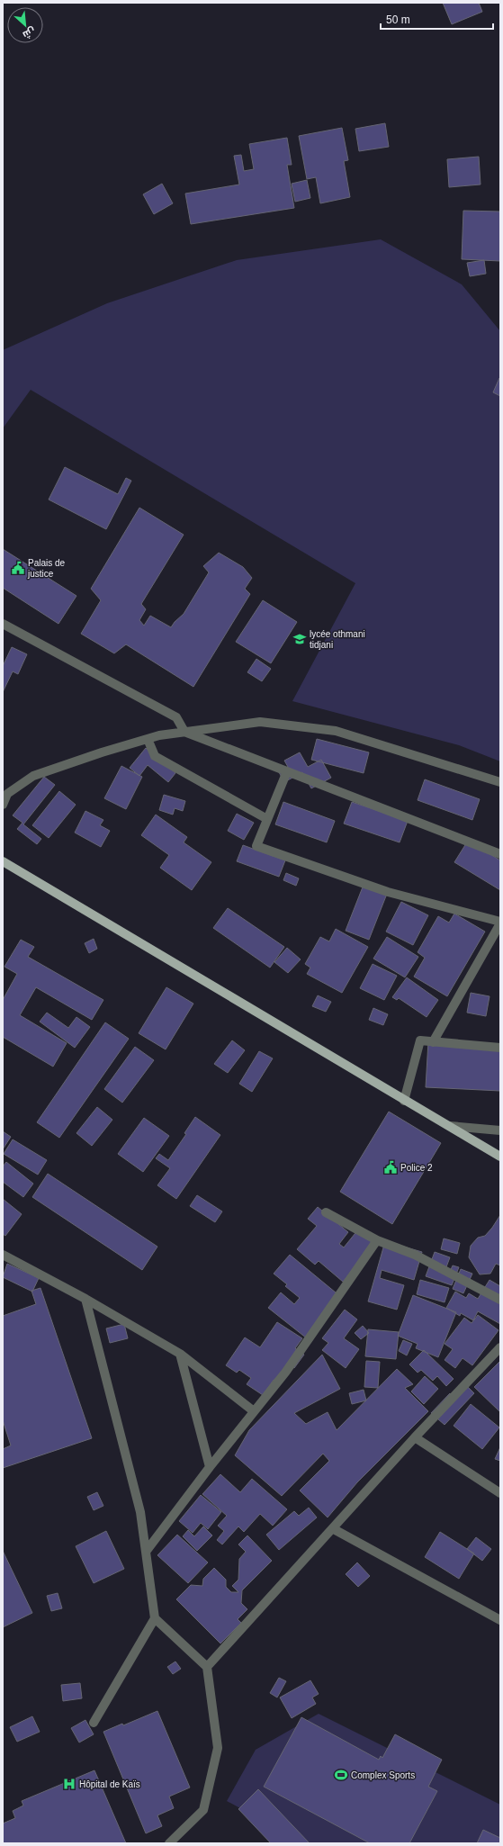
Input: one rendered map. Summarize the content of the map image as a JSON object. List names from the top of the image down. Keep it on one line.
{"places":{"public building":["Palais de justice","Police 2"],"school or university":["lycée othmani tidjani"],"sports":["Complex Sports"],"hospital":["Hôpital de Kaïs"]},"scale_bar":"50 m","north":"bottom right"}
